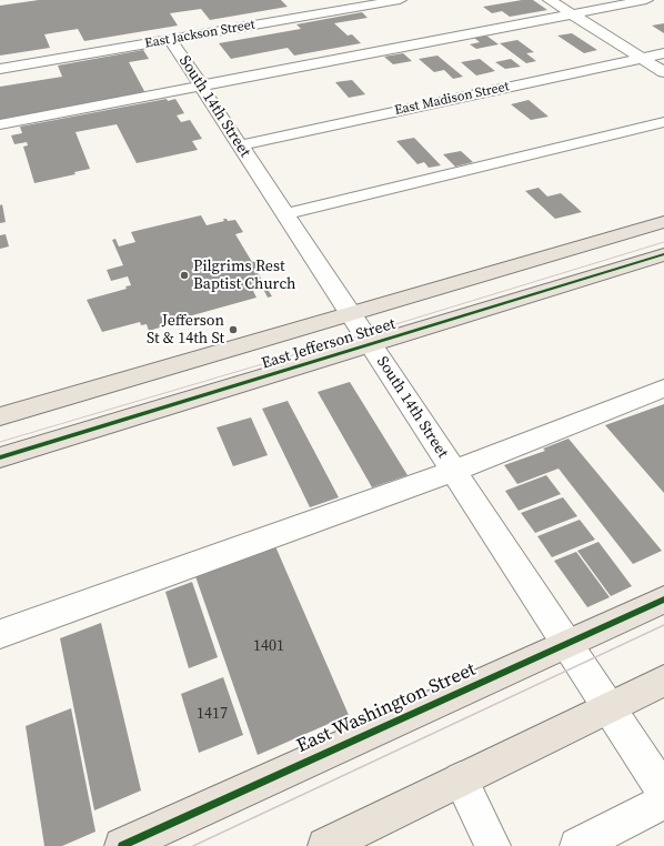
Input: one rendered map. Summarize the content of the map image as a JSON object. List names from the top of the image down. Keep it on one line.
{"streets":{"main road":["East Jefferson Street","East Washington Street"],"street":["East Jackson Street","East Madison Street","South 14th Street"]},"crossings":[["East Jackson Street","South 14th Street"],["East Madison Street","South 14th Street"],["South 14th Street","East Jefferson Street"],["South 14th Street","East Washington Street"]],"places":["Pilgrims Rest Baptist Church","Jefferson St & 14th St"],"house_numbers":["1401","1417"]}
